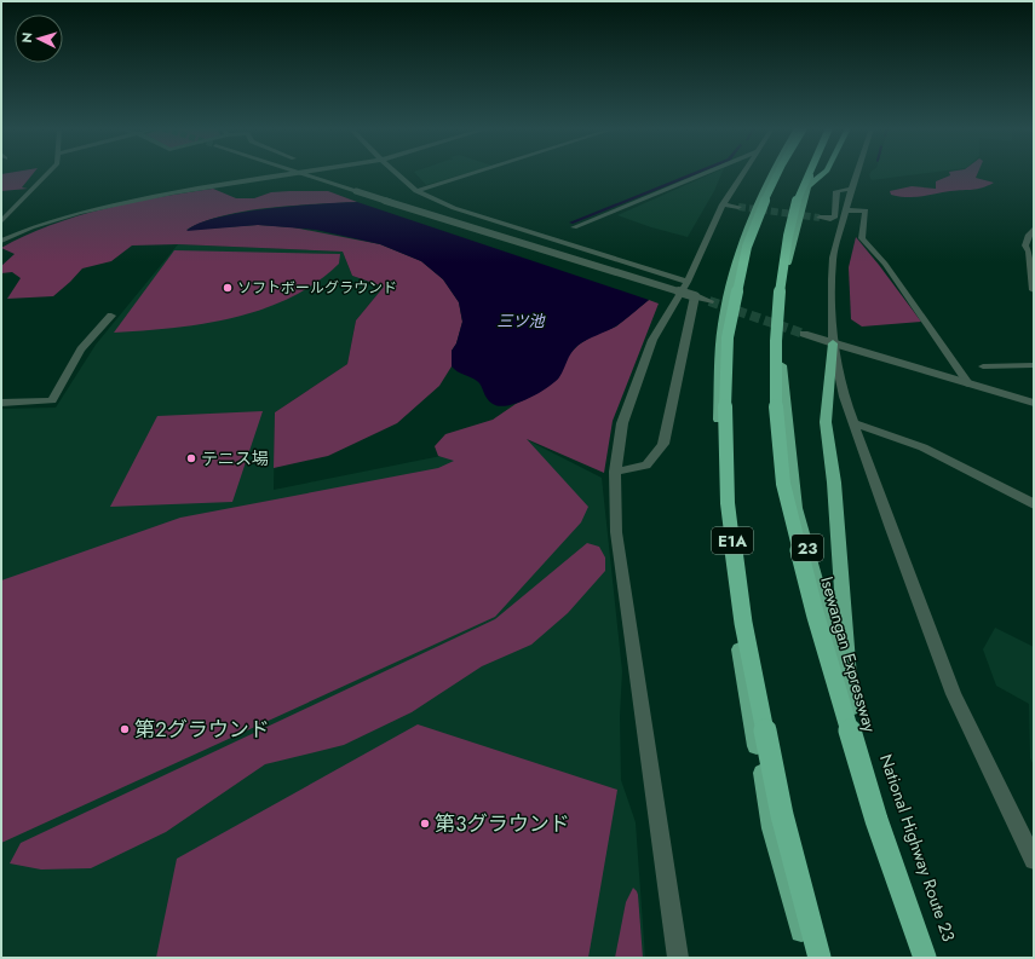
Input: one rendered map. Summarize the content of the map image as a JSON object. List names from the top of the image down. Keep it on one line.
{"streets":{"highway":["E1A","23","Isewangan Expressway","National Highway Route 23"]},"water":["三ツ池"],"places":["ソフトボールグラウンド","テニス場","第２グラウンド","第３グラウンド"],"north":"left"}
